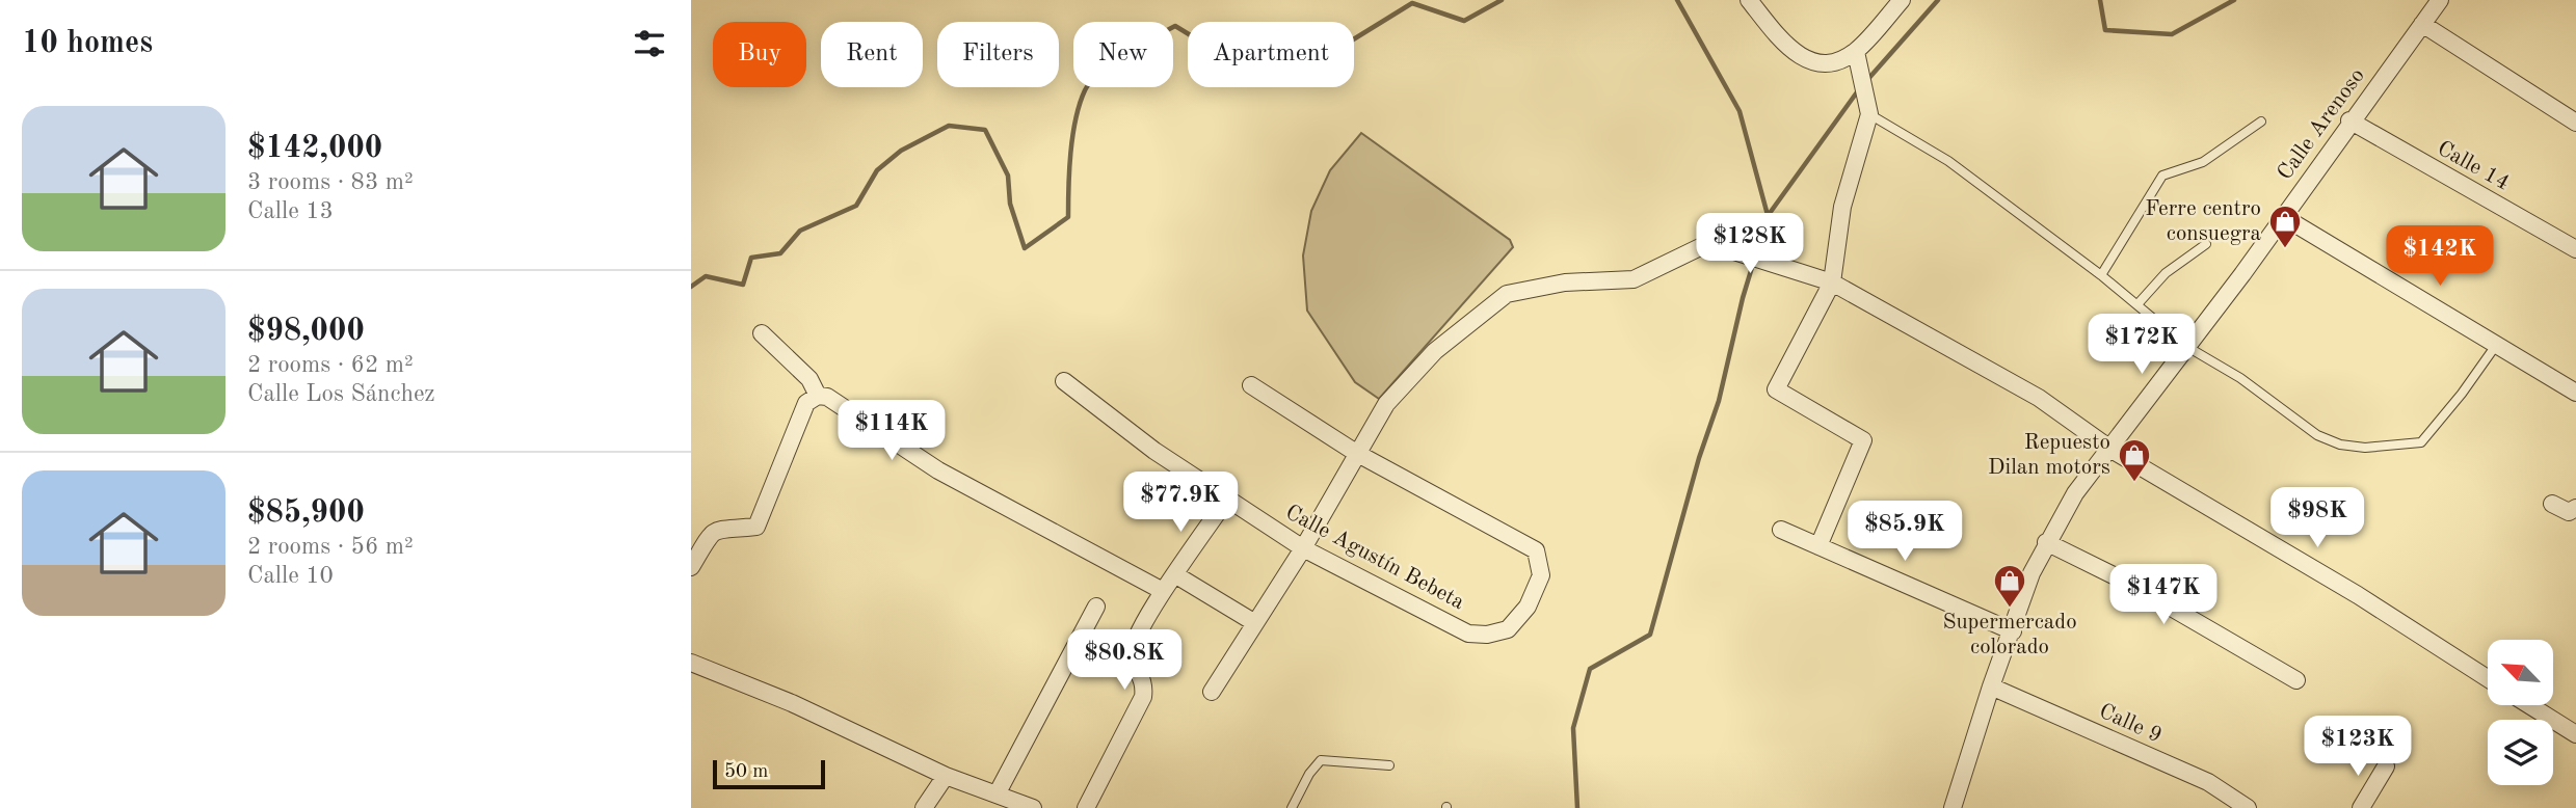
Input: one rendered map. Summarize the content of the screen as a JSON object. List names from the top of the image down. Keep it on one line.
{"streets":{"street":["Calle Arenoso","Calle 14","Calle Agustín Bebeta","Calle 9"]},"crossings":[["Calle Arenoso","Calle 14"],["Calle Arenoso","Calle 9"]],"places":{"shop":["Ferre centro consuegra","Repuesto Dilan motors","Supermercado colorado"]},"scale_bar":"50 m","north":"top left","page":{"heading":"10 homes","chip":["Buy","Rent","Filters","New","Apartment"],"list":[{"name":"$142,000","note":"3 rooms · 83 m² · Calle 13"},{"name":"$98,000","note":"2 rooms · 62 m² · Calle Los Sánchez"},{"name":"$85,900","note":"2 rooms · 56 m² · Calle 10"}],"price":["$128K","$142K","$172K","$114K","$77.9K","$98K","$85.9K","$147K","$80.8K","$123K"],"scale":"50 m"}}
